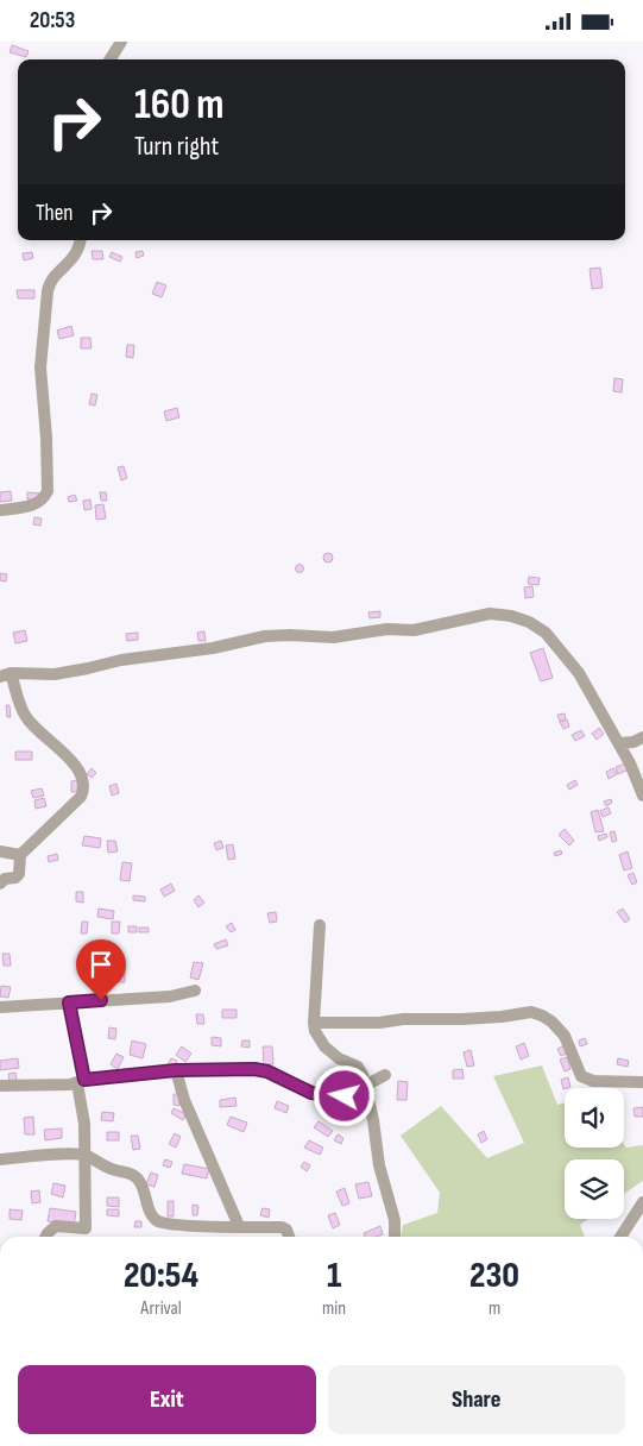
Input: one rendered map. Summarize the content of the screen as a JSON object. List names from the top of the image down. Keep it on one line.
{"page":{"status":"20:53","turn":["160 m","Turn right"],"then":"Then","eta":["20:54","Arrival","1","min","230","m"],"buttons":["Exit","Share"]}}
